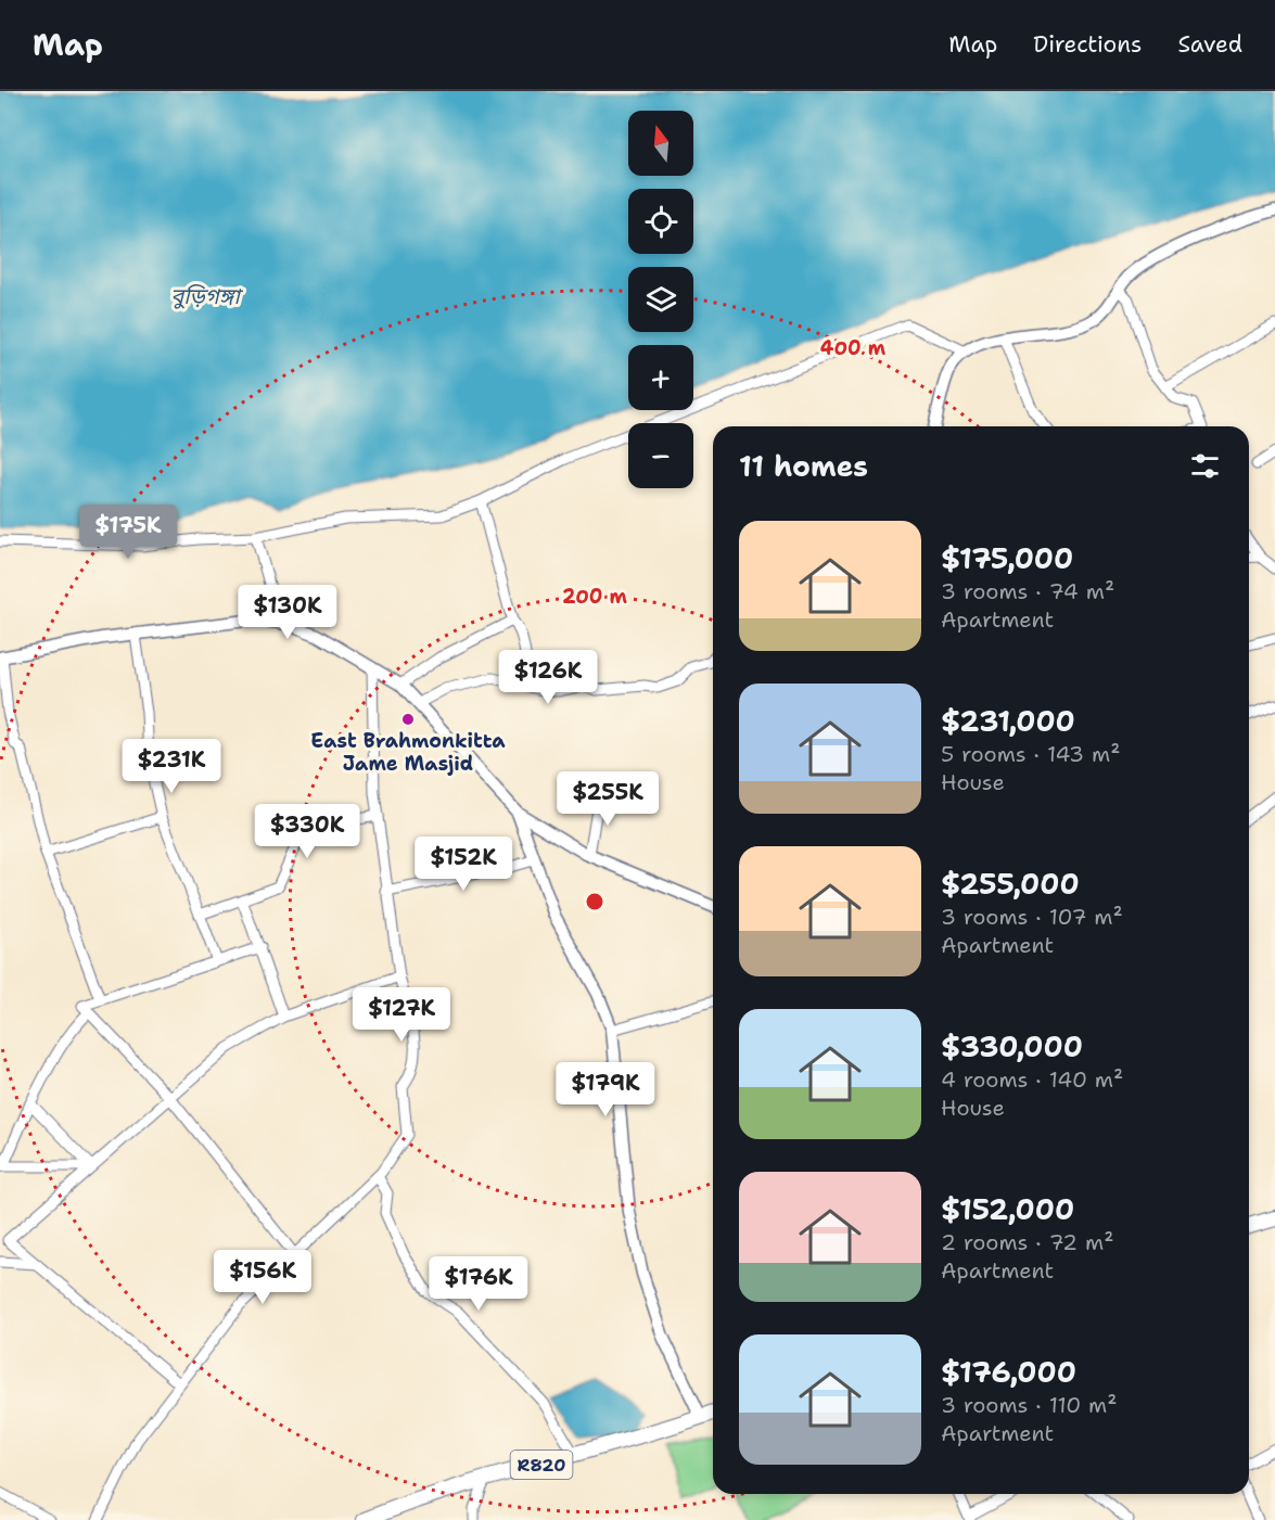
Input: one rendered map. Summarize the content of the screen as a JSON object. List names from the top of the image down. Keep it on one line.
{"streets":{"main road":["R820"]},"water":["বুড়িগঙ্গা"],"places":["East Brahmonkitta Jame Masjid"],"north":"top","page":{"header":"Map","nav":["Map","Directions","Saved"],"map_buttons":["+","−"],"heading":"11 homes","price":["$175K","$130K","$126K","$231K","$255K","$330K","$152K","$127K","$179K","$156K","$176K"],"list":[{"name":"$175,000","note":"3 rooms · 74 m² · Apartment"},{"name":"$231,000","note":"5 rooms · 143 m² · House"},{"name":"$255,000","note":"3 rooms · 107 m² · Apartment"},{"name":"$330,000","note":"4 rooms · 140 m² · House"},{"name":"$152,000","note":"2 rooms · 72 m² · Apartment"},{"name":"$176,000","note":"3 rooms · 110 m² · Apartment"}]},"rings":["400 m","200 m"]}
